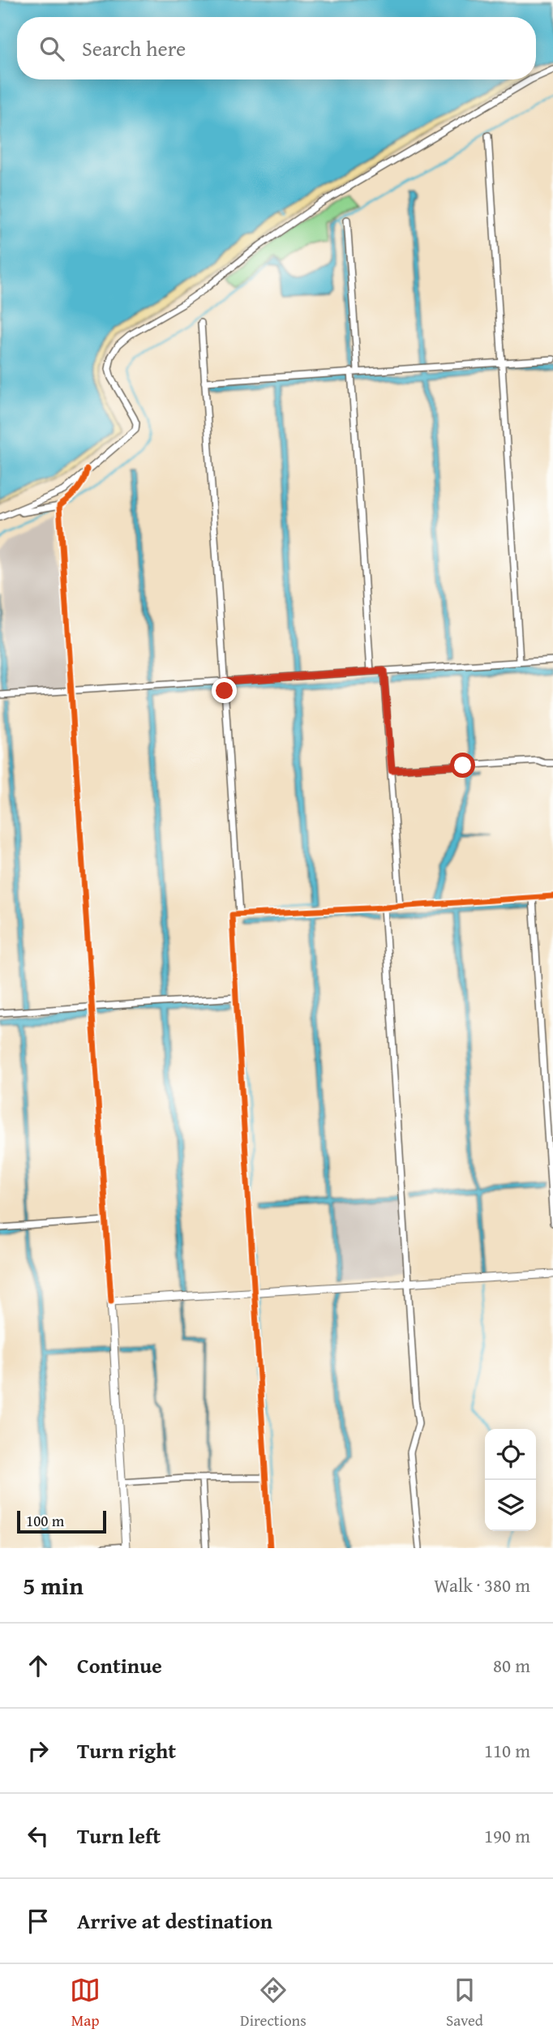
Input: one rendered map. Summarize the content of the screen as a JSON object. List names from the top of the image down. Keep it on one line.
{"scale_bar":"100 m","page":{"search":"Search here","scale":"100 m","heading":["5 min","Walk · 380 m"],"list":[["Continue","80 m"],["Turn right","110 m"],["Turn left","190 m"],"Arrive at destination"],"nav":["Map","Directions","Saved"]}}
